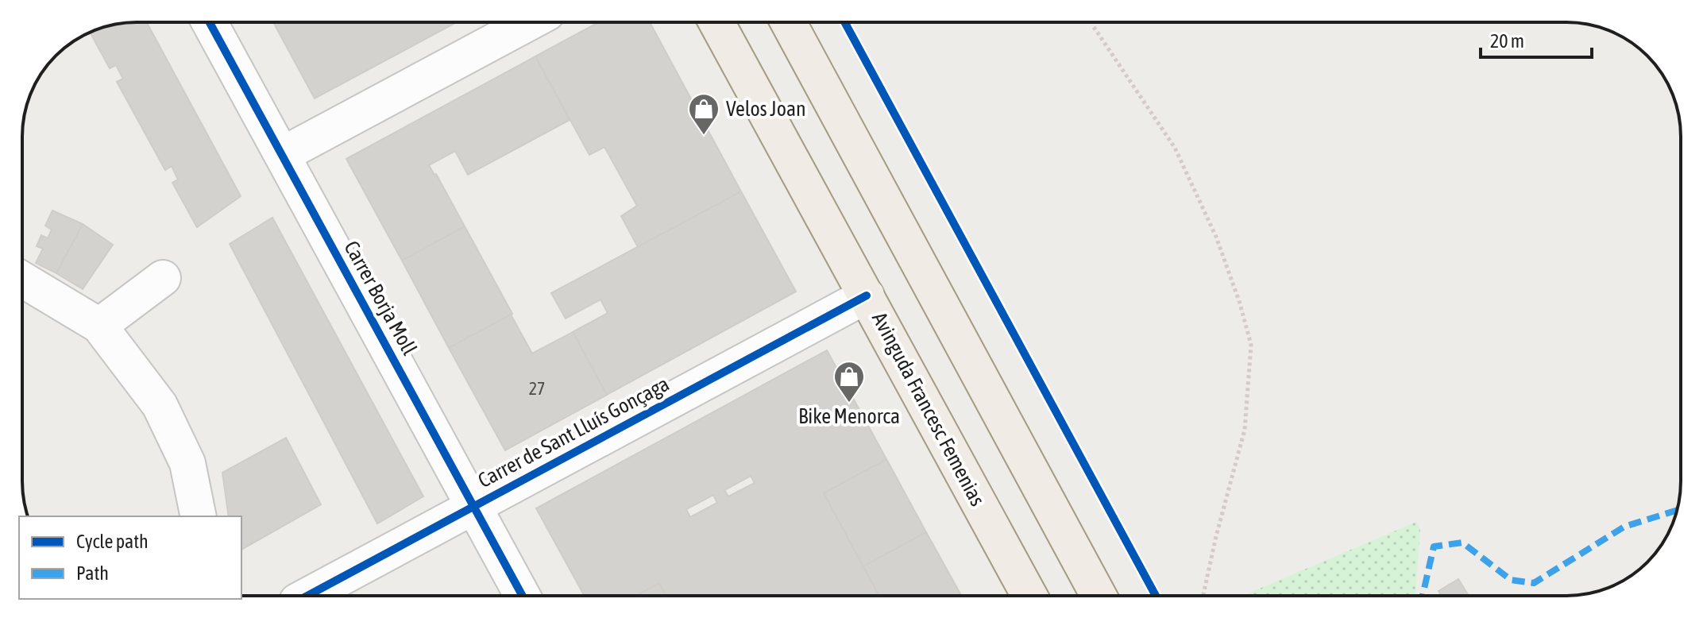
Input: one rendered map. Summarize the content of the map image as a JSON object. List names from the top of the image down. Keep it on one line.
{"streets":{"main road":["Avinguda Francesc Femenias"],"street":["Carrer Borja Moll","Carrer de Sant Lluís Gonçaga"]},"crossings":[["Carrer Borja Moll","Carrer de Sant Lluís Gonçaga"],["Avinguda Francesc Femenias","Carrer de Sant Lluís Gonçaga"]],"places":{"shop":["Velos Joan","Bike Menorca"]},"house_numbers":["27"],"legend":["Cycle path","Path"],"scale_bar":"20 m"}
